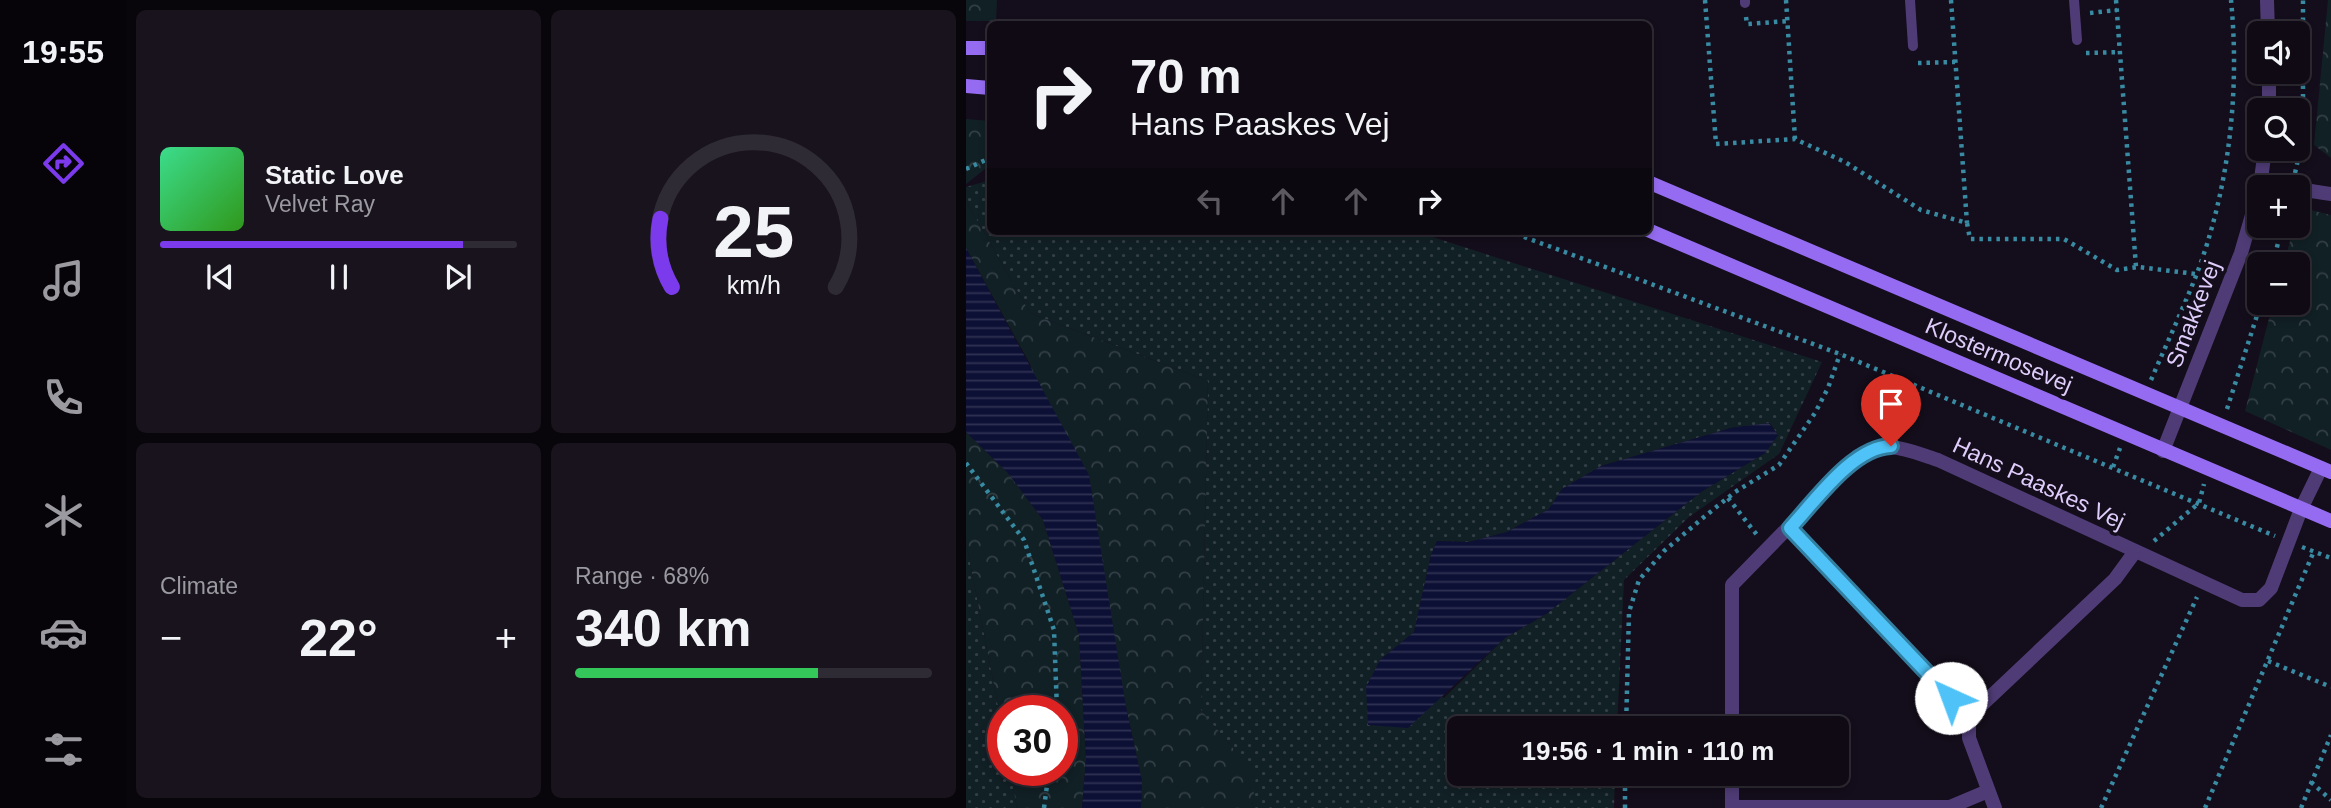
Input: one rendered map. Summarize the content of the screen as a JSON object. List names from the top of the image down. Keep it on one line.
{"streets":{"main road":["Klostermosevej"],"street":["Smakkevej","Hans Paaskes Vej"]},"crossings":[["Smakkevej","Klostermosevej"],["Klostermosevej","Hans Paaskes Vej"]],"page":{"tabs":"19:55","map_buttons":["+","−"],"turn":["70 m","Hans Paaskes Vej"],"song":["Static Love","Velvet Ray"],"tile":["Climate",["Range · 68%","340 km"]],"heat":["−","22°","+"],"limit":"30","trip":"19:56 · 1 min · 110 m","gauge":["25","km/h"]}}
